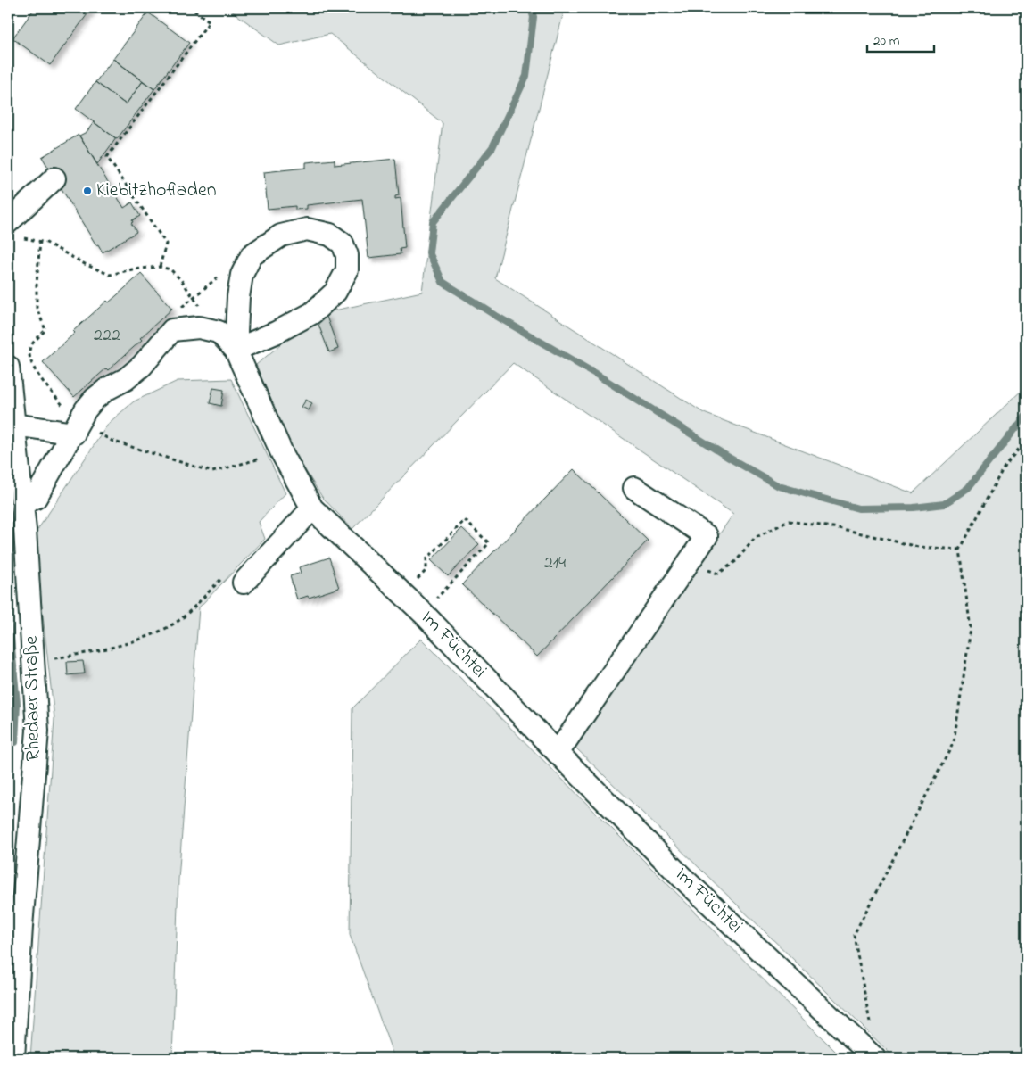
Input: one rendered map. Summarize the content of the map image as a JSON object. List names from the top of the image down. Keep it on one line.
{"streets":{"street":["Im Füchtei","Rhedaer Straße"]},"places":["Kiebitzhofladen"],"house_numbers":["222","214"],"scale_bar":"20 m"}
